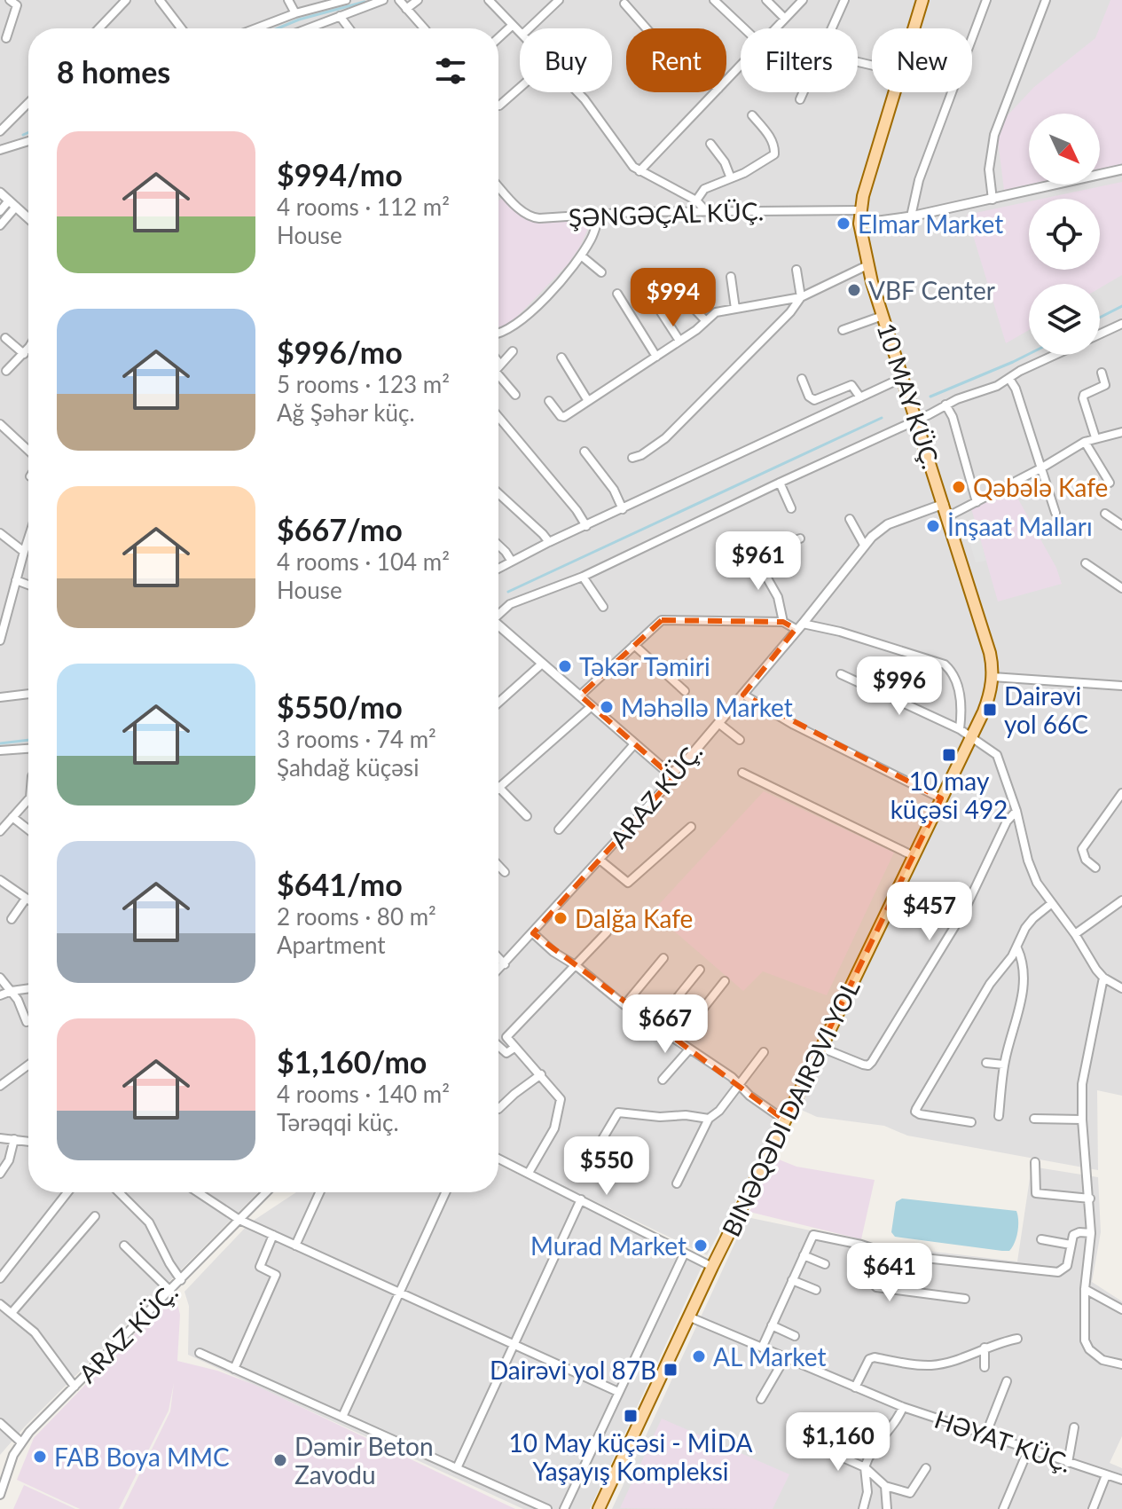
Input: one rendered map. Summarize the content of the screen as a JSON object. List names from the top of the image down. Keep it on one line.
{"streets":{"main road":["10 MAY KÜÇ.","BINƏQƏDI DAIRƏVI YOL"],"street":["ŞƏNGƏÇAL KÜÇ.","ARAZ KÜÇ.","HƏYAT KÜÇ."]},"crossings":[["ŞƏNGƏÇAL KÜÇ.","10 MAY KÜÇ."],["10 MAY KÜÇ.","ARAZ KÜÇ."],["10 MAY KÜÇ.","BINƏQƏDI DAIRƏVI YOL"],["ARAZ KÜÇ.","BINƏQƏDI DAIRƏVI YOL"],["BINƏQƏDI DAIRƏVI YOL","HƏYAT KÜÇ."]],"places":{"other":["Elmar Market","VBF Center","Qəbələ Kafe","İnşaat Malları","Təkər Təmiri","Məhəllə Market","Dalğa Kafe","Murad Market","AL Market","FAB Boya MMC","Dəmir Beton Zavodu"],"transit":["Dairəvi yol 66C","10 may küçəsi 492","Dairəvi yol 87B","10 May küçəsi - MİDA Yaşayış Kompleksi"]},"north":"bottom right","page":{"chip":["Buy","Rent","Filters","New"],"heading":"8 homes","list":[{"name":"$994/mo","note":"4 rooms · 112 m² · House"},{"name":"$996/mo","note":"5 rooms · 123 m² · Ağ Şəhər küç."},{"name":"$667/mo","note":"4 rooms · 104 m² · House"},{"name":"$550/mo","note":"3 rooms · 74 m² · Şahdağ küçəsi"},{"name":"$641/mo","note":"2 rooms · 80 m² · Apartment"},{"name":"$1,160/mo","note":"4 rooms · 140 m² · Tərəqqi küç."}],"price":["$994","$961","$996","$457","$667","$550","$641","$1,160"]}}
